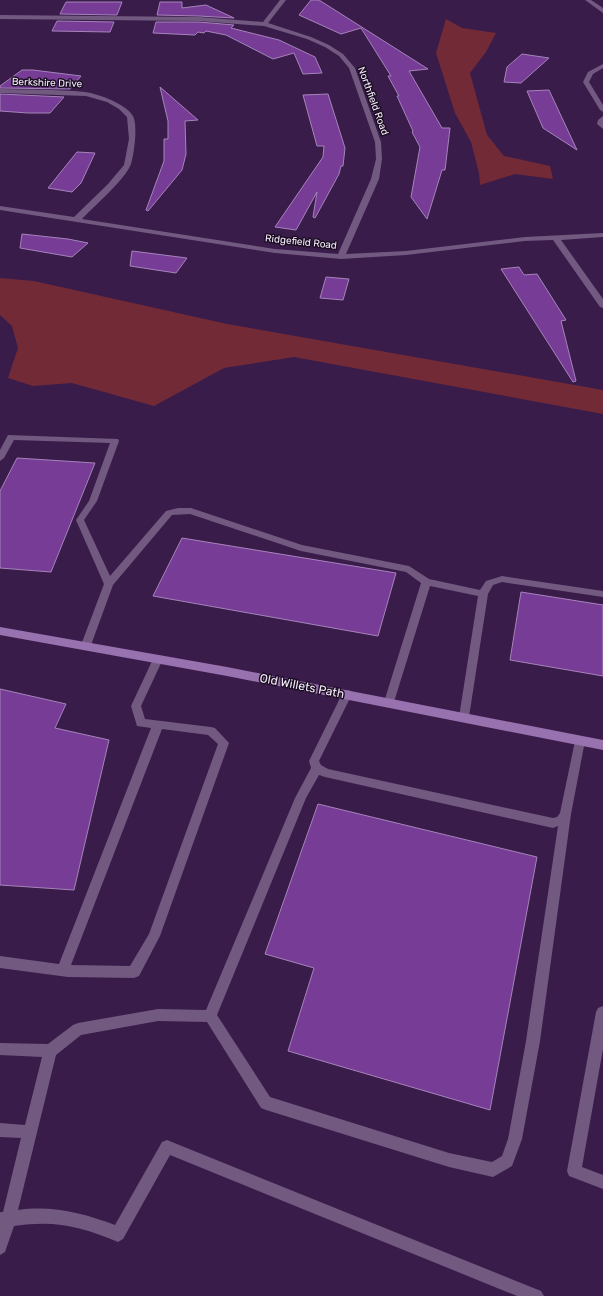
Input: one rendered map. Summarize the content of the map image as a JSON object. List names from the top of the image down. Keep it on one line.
{"streets":{"main road":["Old Willets Path"],"street":["Berkshire Drive","Northfield Road","Ridgefield Road"]},"crossings":[["Berkshire Drive","Ridgefield Road"],["Northfield Road","Ridgefield Road"]]}
